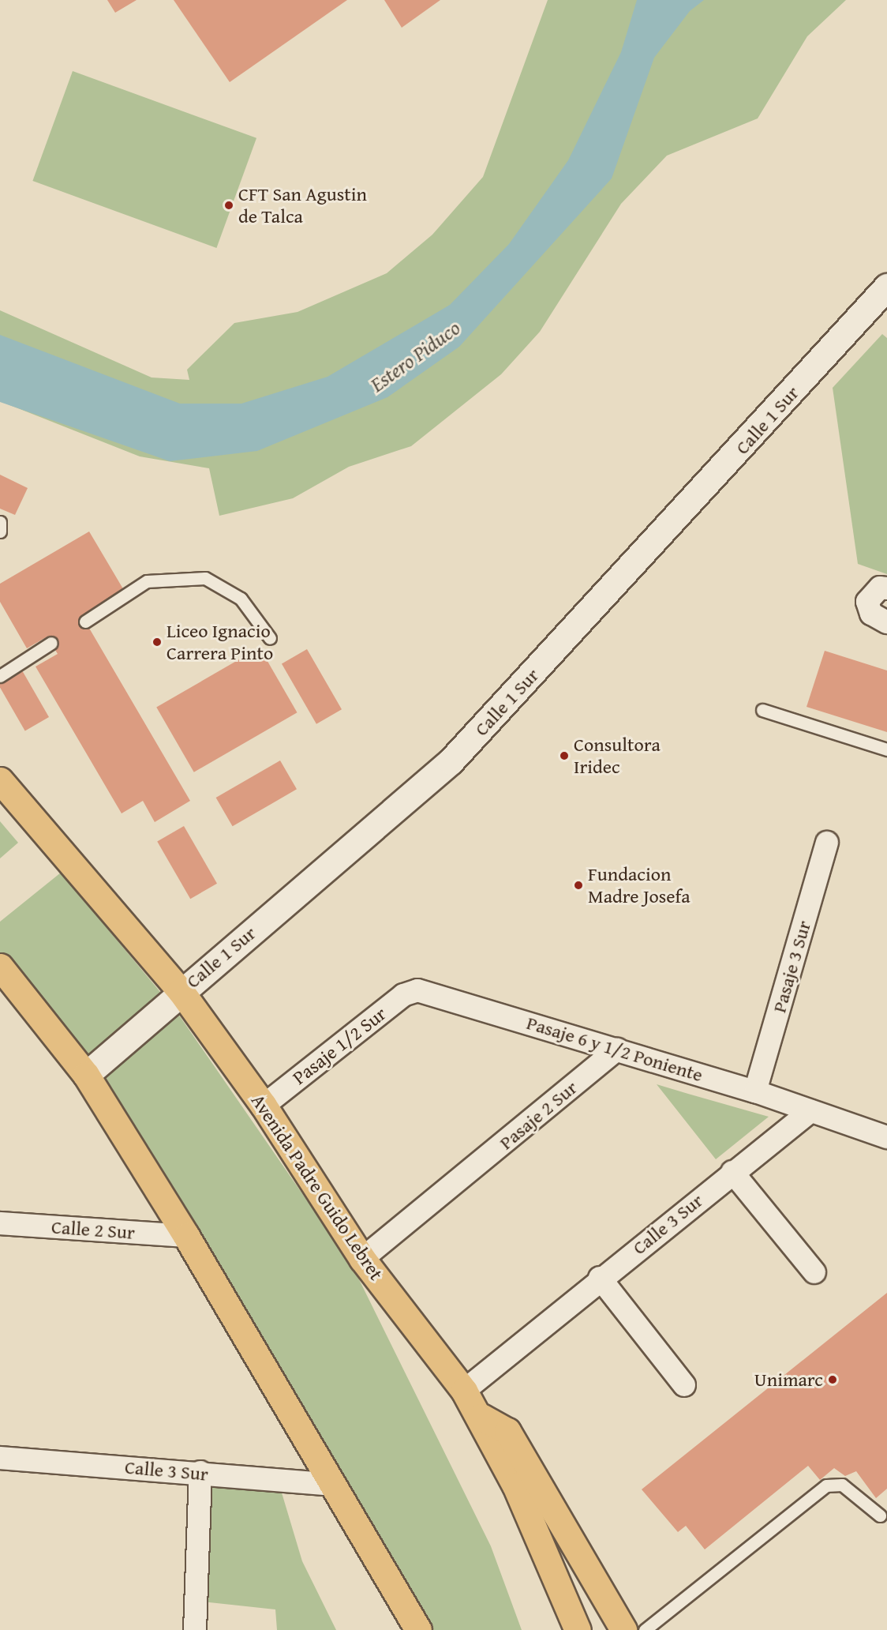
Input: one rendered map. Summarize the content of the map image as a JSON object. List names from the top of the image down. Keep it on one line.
{"streets":{"main road":["Avenida Padre Guido Lebret"],"street":["Calle 1 Sur","Pasaje 3 Sur","Pasaje 1/2 Sur","Pasaje 6 y 1/2 Poniente","Pasaje 2 Sur","Calle 3 Sur","Calle 2 Sur"]},"crossings":[["Calle 1 Sur","Avenida Padre Guido Lebret"],["Pasaje 3 Sur","Pasaje 6 y 1/2 Poniente"],["Pasaje 1/2 Sur","Pasaje 6 y 1/2 Poniente"],["Pasaje 1/2 Sur","Avenida Padre Guido Lebret"],["Pasaje 6 y 1/2 Poniente","Pasaje 2 Sur"],["Pasaje 6 y 1/2 Poniente","Calle 3 Sur"],["Pasaje 2 Sur","Avenida Padre Guido Lebret"],["Avenida Padre Guido Lebret","Calle 3 Sur"]],"water":["Estero Piduco"],"places":["CFT San Agustin de Talca","Liceo Ignacio Carrera Pinto","Consultora Iridec","Fundacion Madre Josefa","Unimarc"]}
